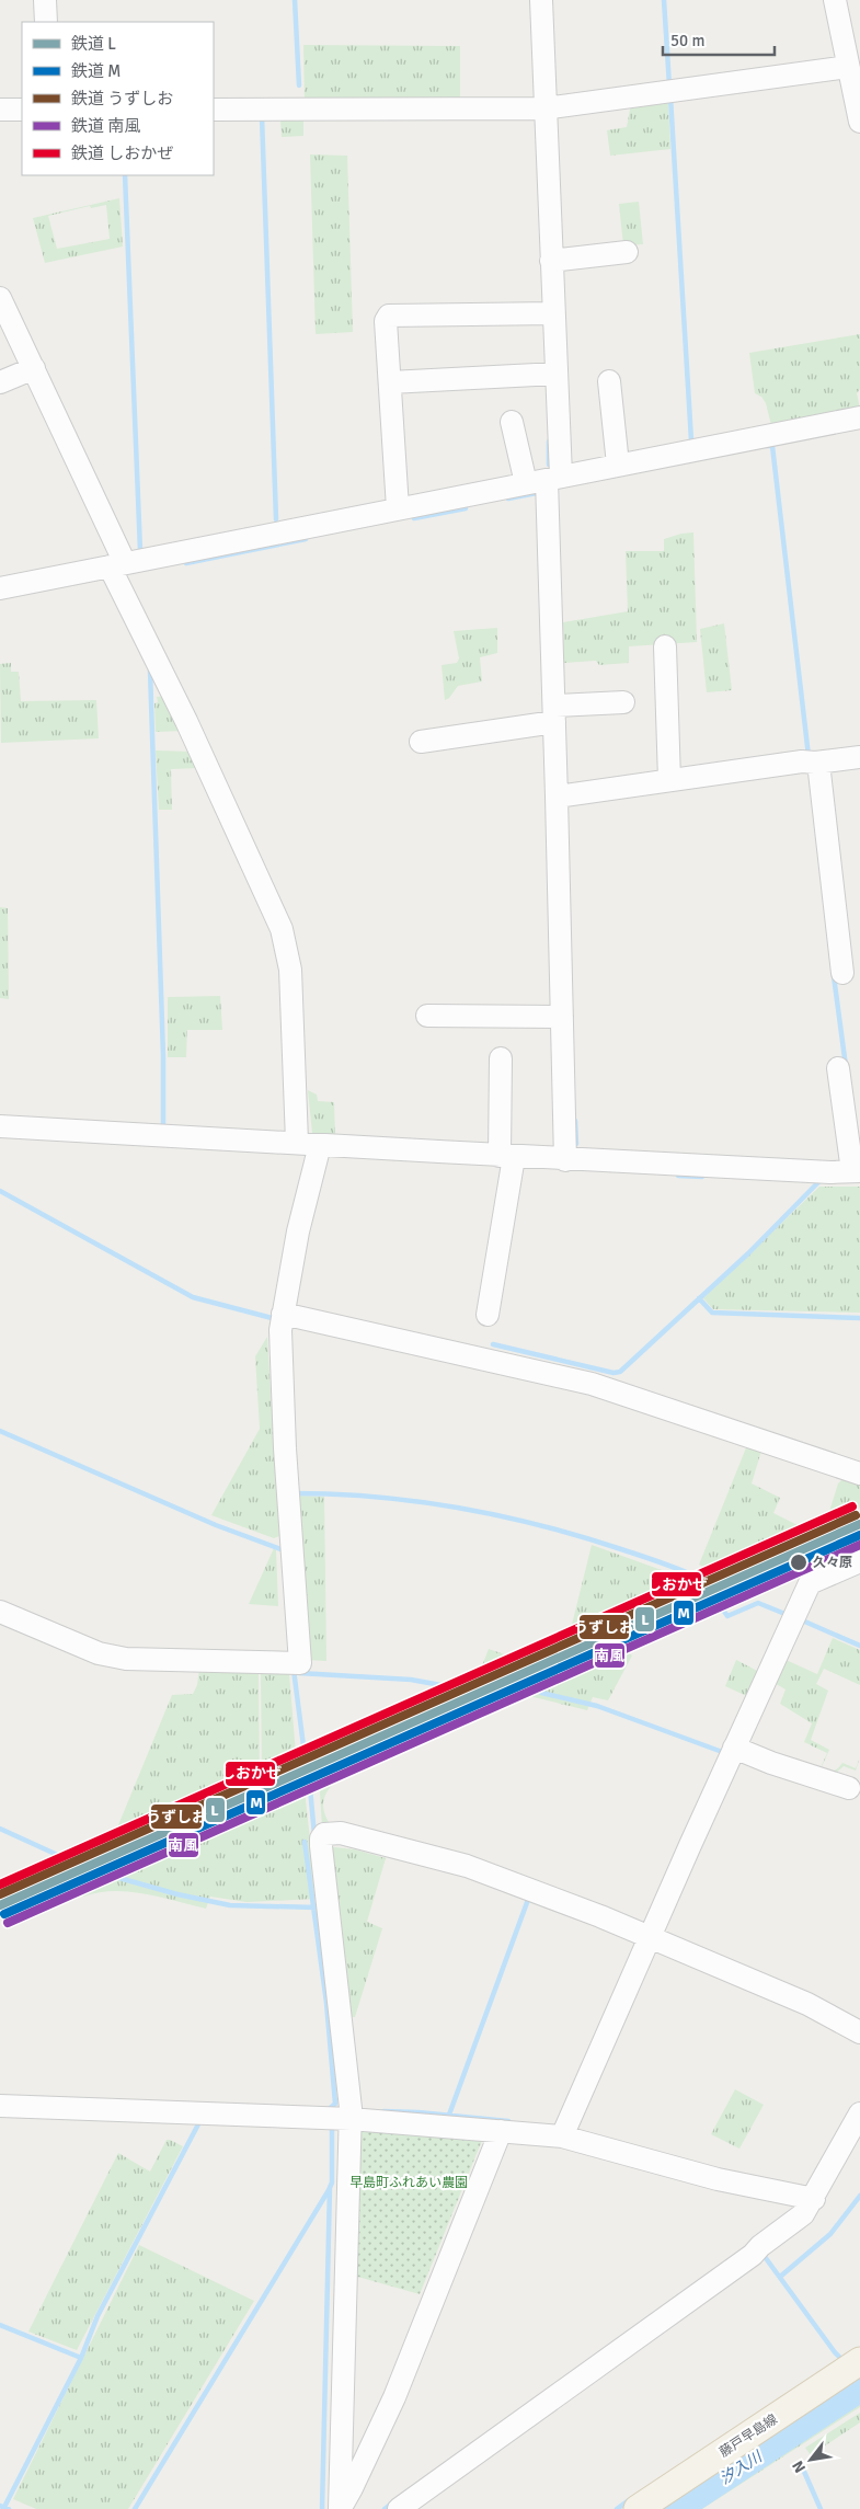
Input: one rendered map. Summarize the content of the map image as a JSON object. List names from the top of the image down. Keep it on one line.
{"streets":{"main road":["藤戸早島線"]},"water":["汐入川"],"parks":["早島町ふれあい農園"],"places":["久々原"],"lines":["rail line しおかぜ","rail line うずしお","rail line L","rail line M","rail line 南風"],"legend":["鉄道 L","鉄道 M","鉄道 うずしお","鉄道 南風","鉄道 しおかぜ"],"scale_bar":"50 m","north":"bottom left"}
